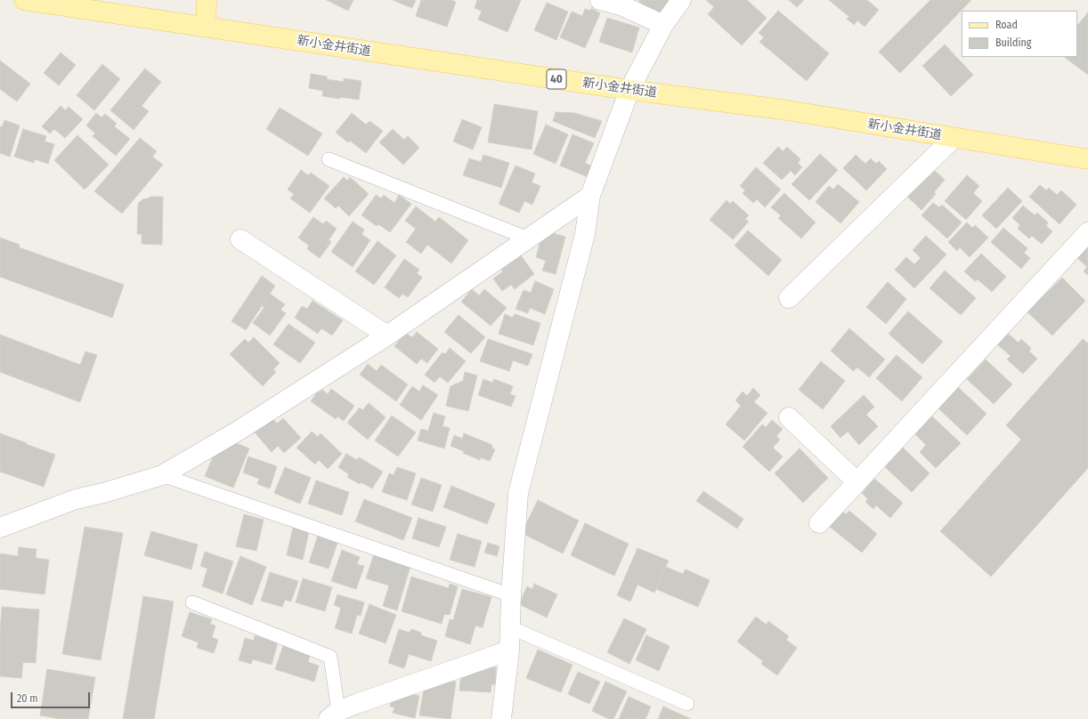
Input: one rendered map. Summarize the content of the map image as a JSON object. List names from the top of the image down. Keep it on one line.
{"streets":{"main road":["新小金井街道","40"]},"legend":["Road","Building"],"scale_bar":"20 m"}
